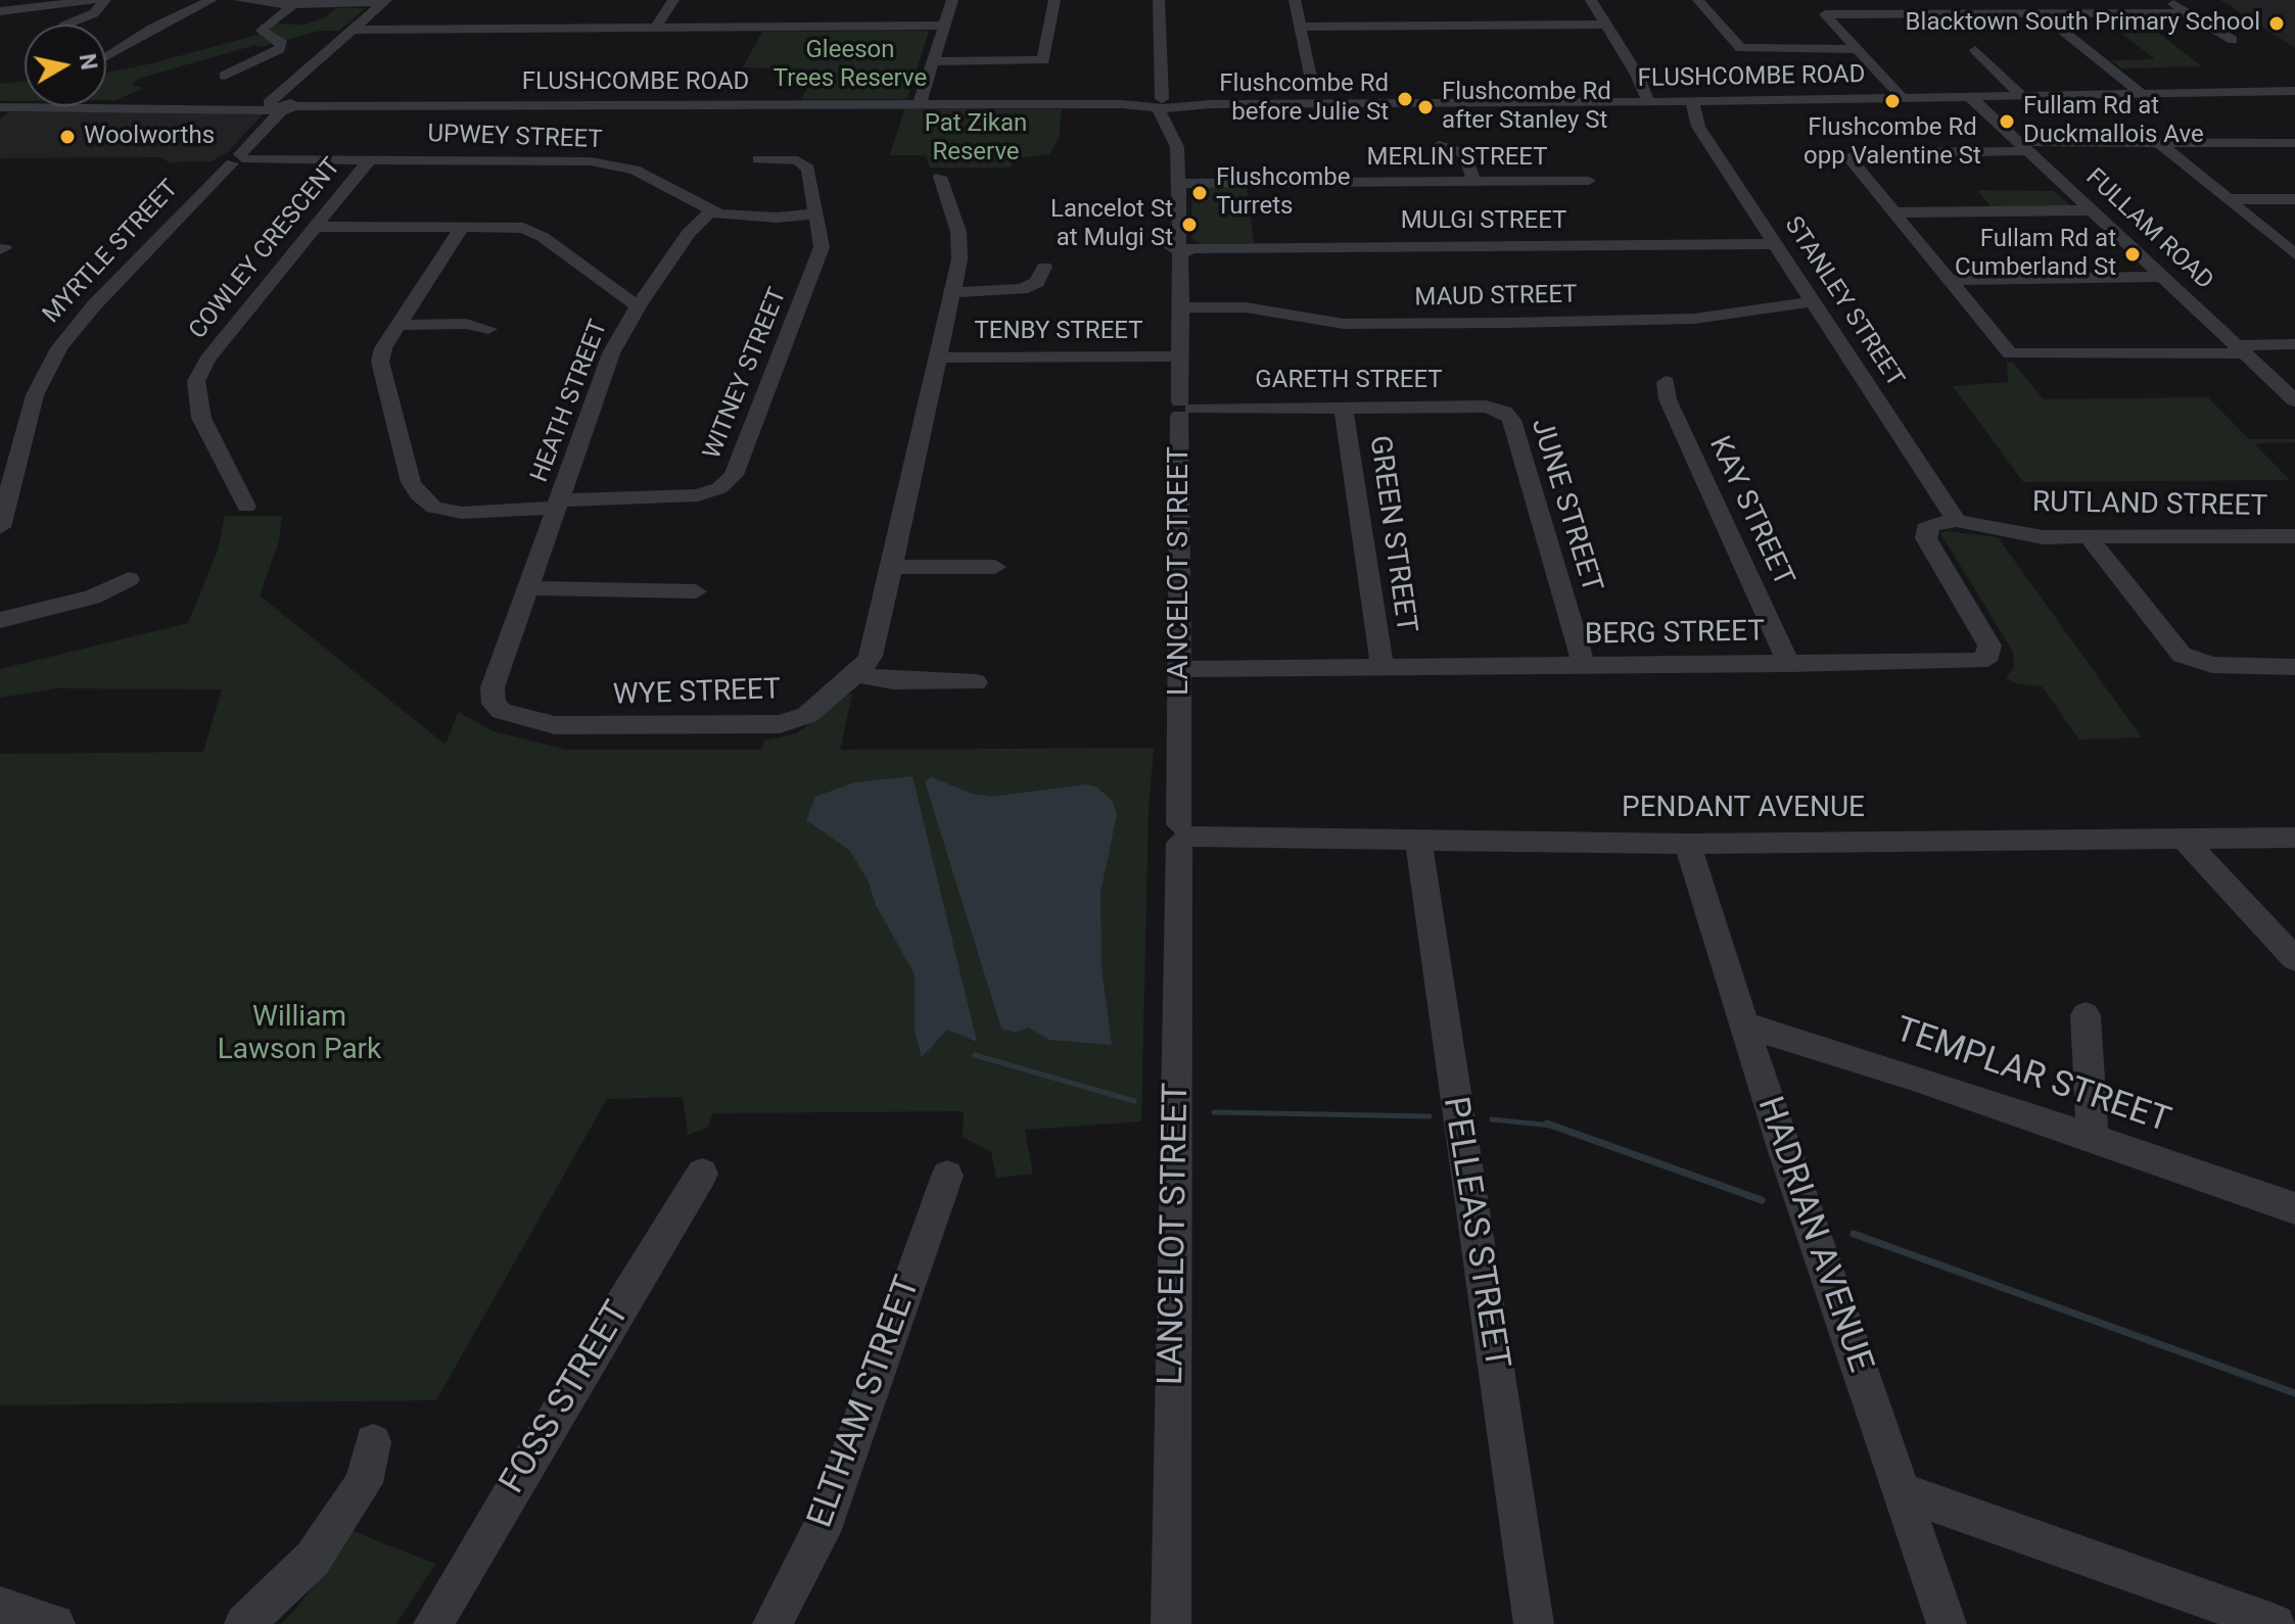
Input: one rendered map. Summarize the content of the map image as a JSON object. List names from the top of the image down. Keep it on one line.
{"streets":{"street":["FLUSHCOMBE ROAD","UPWEY STREET","MERLIN STREET","MULGI STREET","FULLAM ROAD","COWLEY CRESCENT","MYRTLE STREET","MAUD STREET","STANLEY STREET","TENBY STREET","WITNEY STREET","GARETH STREET","HEATH STREET","JUNE STREET","RUTLAND STREET","KAY STREET","GREEN STREET","LANCELOT STREET","BERG STREET","WYE STREET","PENDANT AVENUE","TEMPLAR STREET","PELLEAS STREET","HADRIAN AVENUE","FOSS STREET","ELTHAM STREET"]},"crossings":[["FLUSHCOMBE ROAD","FULLAM ROAD"],["FLUSHCOMBE ROAD","MYRTLE STREET"],["FLUSHCOMBE ROAD","STANLEY STREET"],["FLUSHCOMBE ROAD","LANCELOT STREET"],["UPWEY STREET","COWLEY CRESCENT"],["UPWEY STREET","MYRTLE STREET"],["UPWEY STREET","WITNEY STREET"],["MERLIN STREET","LANCELOT STREET"],["MULGI STREET","STANLEY STREET"],["MULGI STREET","LANCELOT STREET"],["COWLEY CRESCENT","HEATH STREET"],["MAUD STREET","STANLEY STREET"],["MAUD STREET","LANCELOT STREET"],["STANLEY STREET","RUTLAND STREET"],["STANLEY STREET","BERG STREET"],["TENBY STREET","LANCELOT STREET"],["TENBY STREET","WYE STREET"],["WITNEY STREET","HEATH STREET"],["GARETH STREET","JUNE STREET"],["GARETH STREET","GREEN STREET"],["GARETH STREET","LANCELOT STREET"],["HEATH STREET","WYE STREET"],["JUNE STREET","BERG STREET"],["RUTLAND STREET","BERG STREET"],["KAY STREET","BERG STREET"],["GREEN STREET","BERG STREET"],["LANCELOT STREET","BERG STREET"],["LANCELOT STREET","PENDANT AVENUE"],["PENDANT AVENUE","PELLEAS STREET"],["PENDANT AVENUE","HADRIAN AVENUE"],["TEMPLAR STREET","HADRIAN AVENUE"]],"parks":["Gleeson Trees Reserve","Pat Zikan Reserve","William Lawson Park"],"places":["Blacktown South Primary School","Flushcombe Rd before Julie St","Flushcombe Rd opp Valentine St","Flushcombe Rd after Stanley St","Fullam Rd at Duckmallois Ave","Woolworths","Flushcombe Turrets","Lancelot St at Mulgi St","Fullam Rd at Cumberland St"],"north":"right"}
